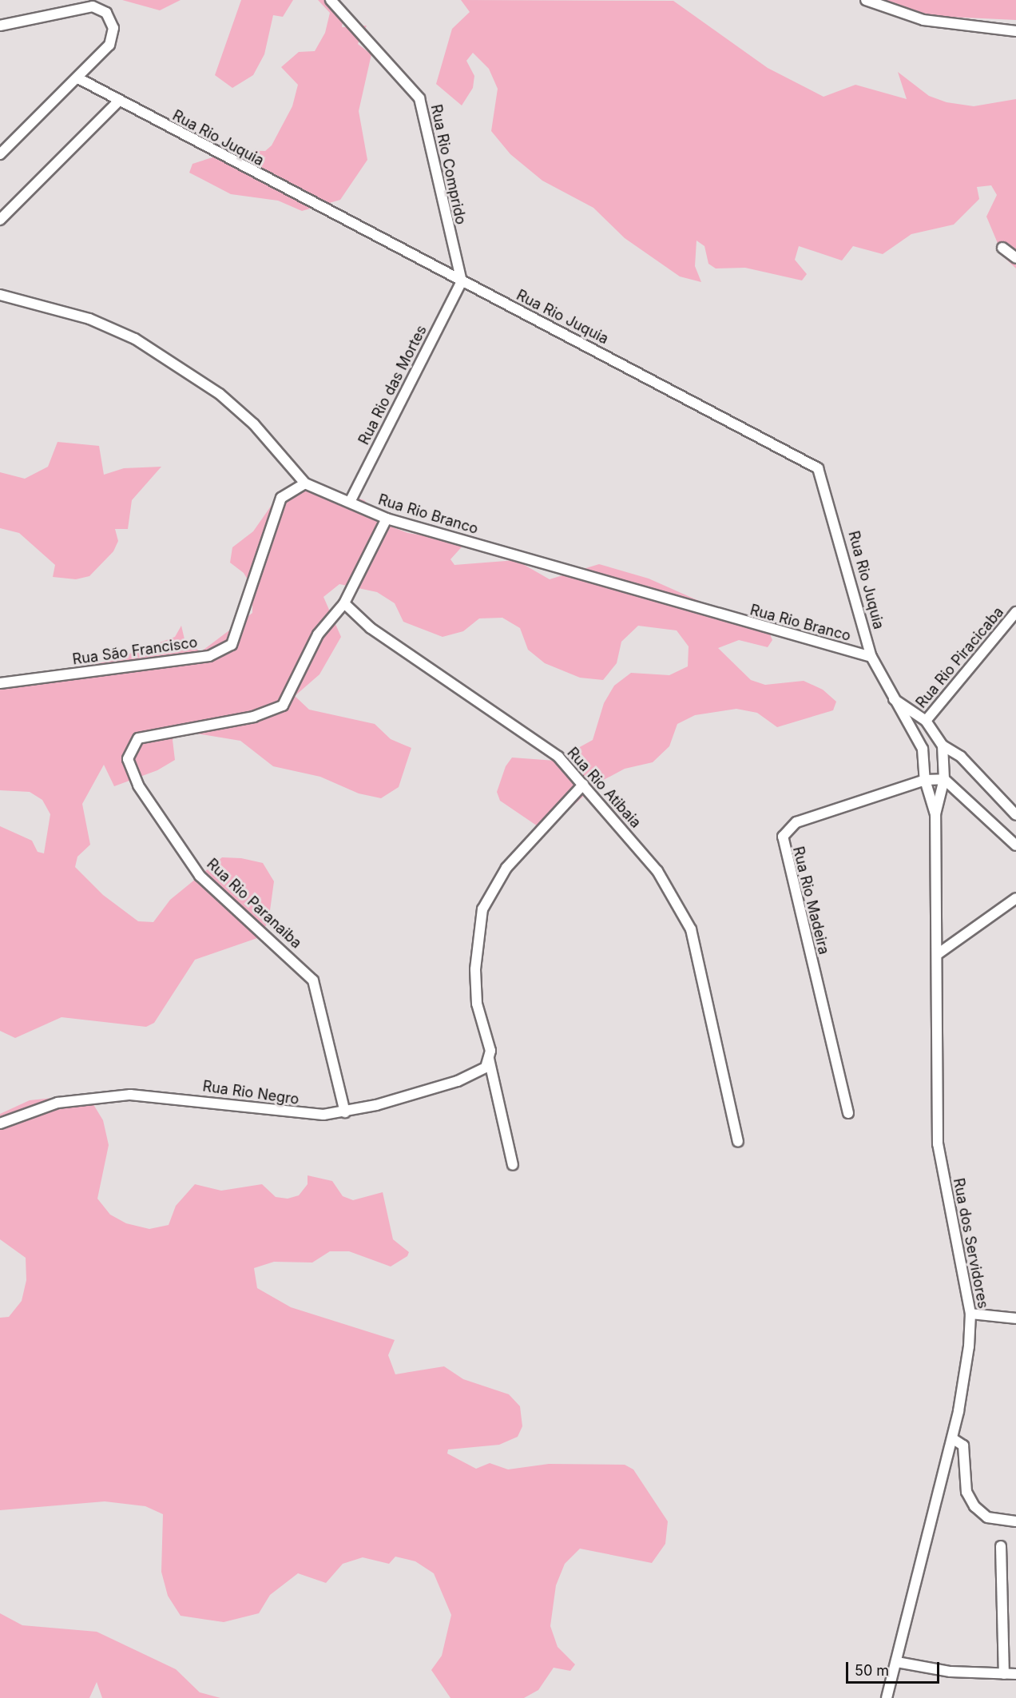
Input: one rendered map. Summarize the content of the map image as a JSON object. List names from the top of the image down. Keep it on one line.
{"streets":{"street":["Rua Rio Juquia","Rua Rio Comprido","Rua Rio das Mortes","Rua Rio Branco","Rua São Francisco","Rua Rio Piracicaba","Rua Rio Atibaia","Rua Rio Madeira","Rua Rio Paranaiba","Rua Rio Negro","Rua dos Servidores"]},"crossings":[["Rua Rio Juquia","Rua Rio Comprido"],["Rua Rio Juquia","Rua Rio das Mortes"],["Rua Rio Juquia","Rua Rio Branco"],["Rua Rio Juquia","Rua Rio Piracicaba"],["Rua Rio Juquia","Rua dos Servidores"],["Rua Rio Comprido","Rua Rio das Mortes"],["Rua Rio das Mortes","Rua Rio Branco"],["Rua Rio Branco","Rua São Francisco"],["Rua Rio Atibaia","Rua Rio Paranaiba"],["Rua Rio Madeira","Rua dos Servidores"],["Rua Rio Paranaiba","Rua Rio Negro"]],"scale_bar":"50 m"}
